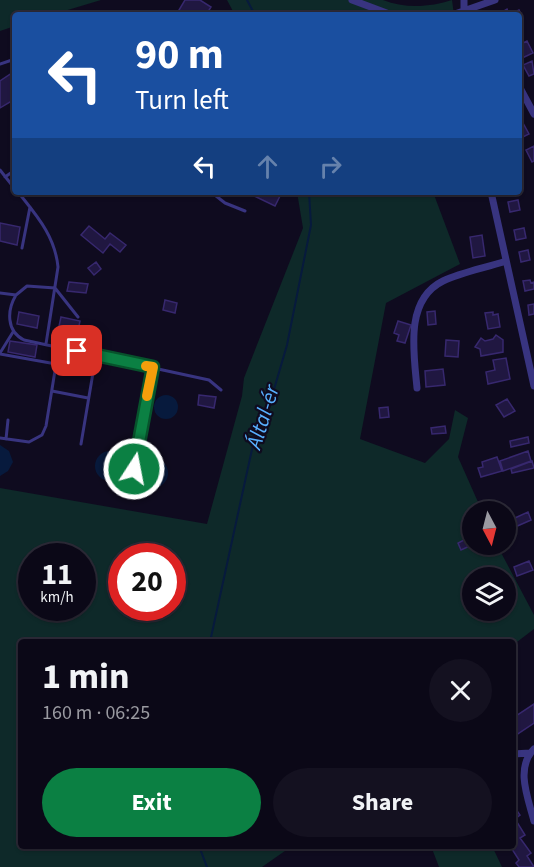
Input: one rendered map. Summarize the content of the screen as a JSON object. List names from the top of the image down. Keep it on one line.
{"water":["Által-ér"],"north":"bottom","page":{"turn":["90 m","Turn left"],"speed":"11 km/h","limit":"20","heading":["1 min","160 m · 06:25"],"buttons":["Exit","Share"]}}
